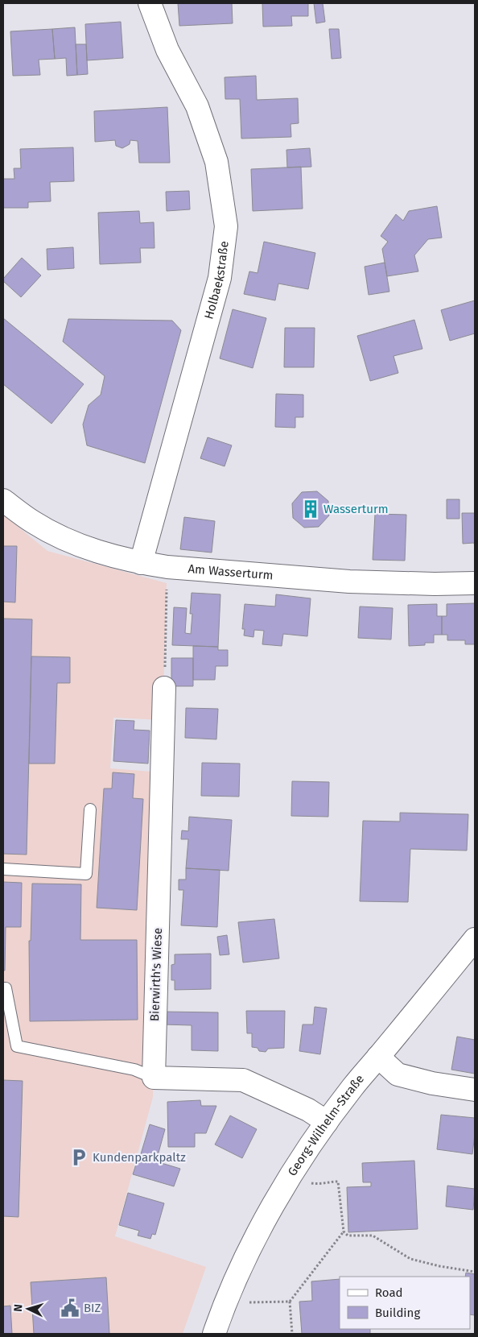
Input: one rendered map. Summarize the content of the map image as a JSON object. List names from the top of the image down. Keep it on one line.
{"streets":{"street":["Holbaekstraße","Am Wasserturm","Bierwirth's Wiese","Georg-Wilhelm-Straße"]},"crossings":[["Holbaekstraße","Am Wasserturm"]],"places":{"building":["Wasserturm"],"parking":["Kundenparkpaltz"],"public building":["BIZ"]},"legend":["Road","Building"],"north":"left"}
